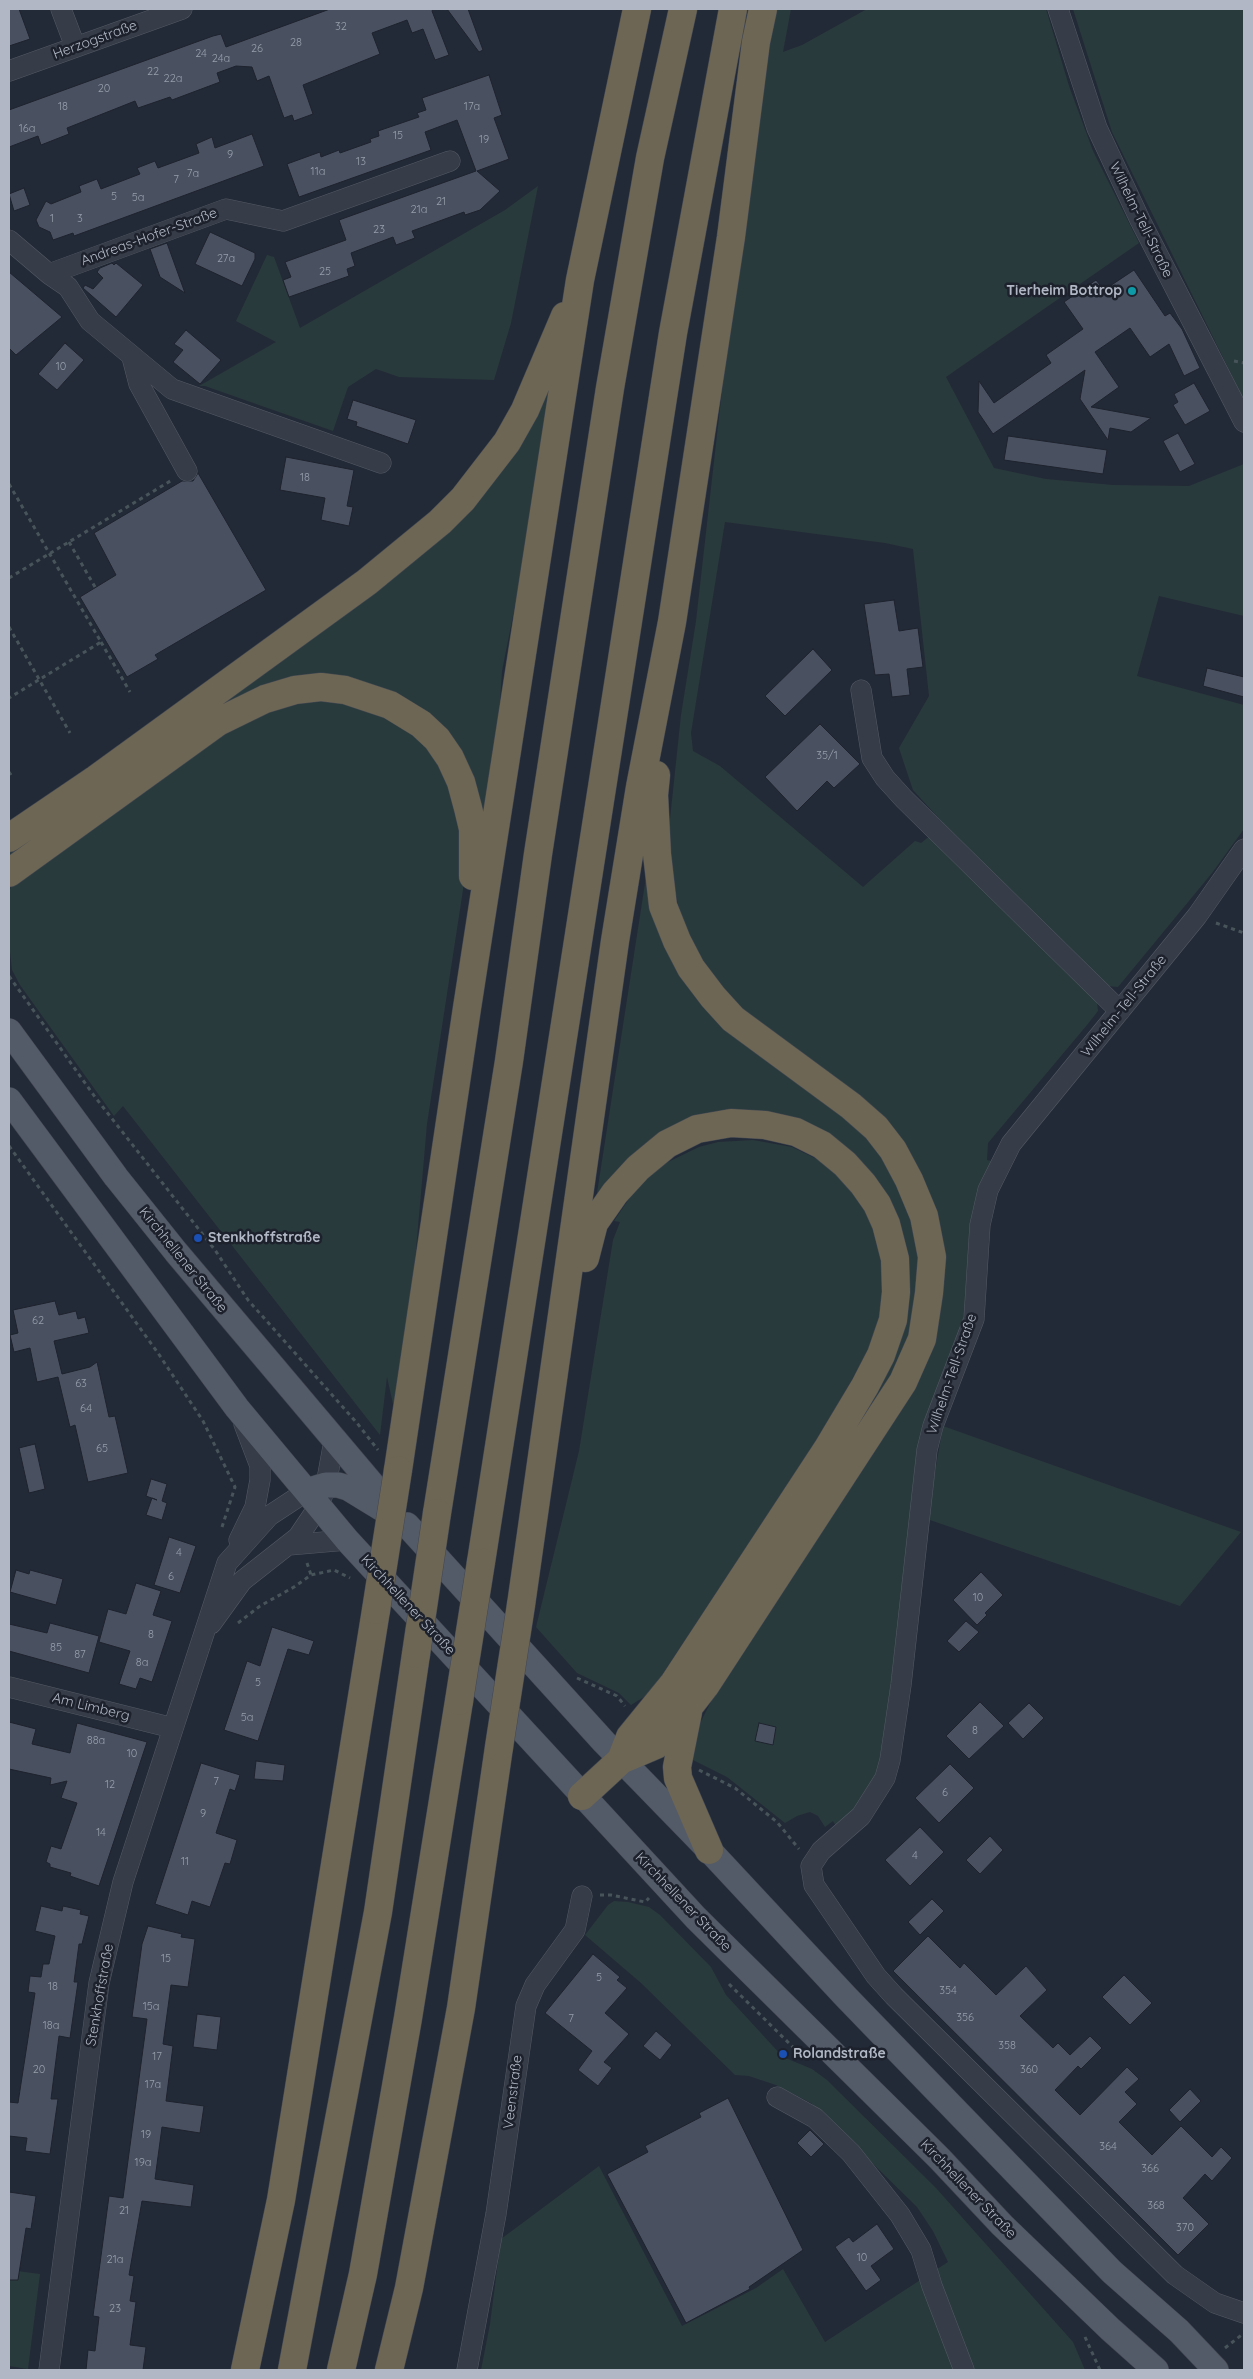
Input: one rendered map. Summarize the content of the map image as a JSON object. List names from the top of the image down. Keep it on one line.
{"streets":{"main road":["Kirchhellener Straße"],"street":["Herzogstraße","Wilhelm-Tell-Straße","Andreas-Hofer-Straße","Am Limberg","Stenkhoffstraße","Veenstraße"]},"crossings":[["Kirchhellener Straße","Stenkhoffstraße"],["Am Limberg","Stenkhoffstraße"]],"places":["Tierheim Bottrop","Stenkhoffstraße","Rolandstraße"],"house_numbers":["32","28","26","24","24a","22","22a","20","18","17a","16a","15","19","9","13","11a","7a","7","5","5a","21","21a","1","3","23","27a","25","10","18","35/1","62","63","64","65","4","6","10","8","85","87","8a","5","5a","8","88a","10","7","12","6","9","14","4","11","15","5","18","354","15a","356","7","18a","358","17","20","360","17a","19","364","19a","366","368","21","370","10","21a","23"]}
